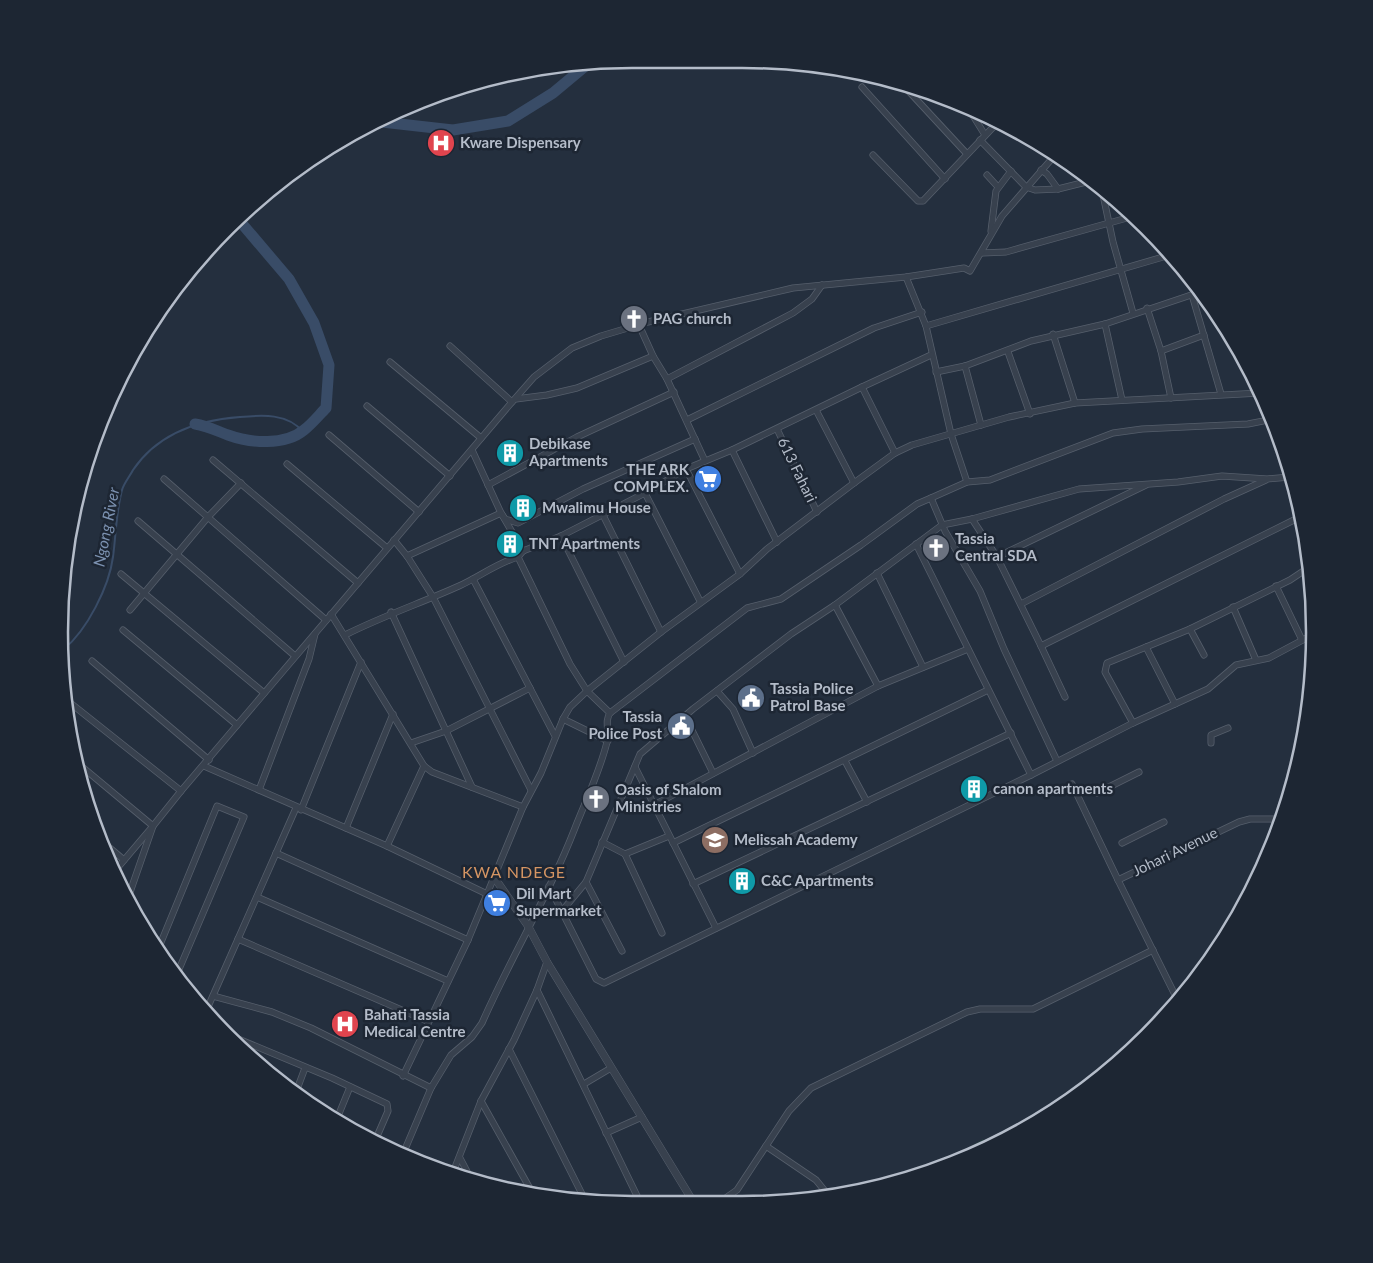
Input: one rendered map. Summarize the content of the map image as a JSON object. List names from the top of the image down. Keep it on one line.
{"streets":{"street":["613 Fahari","Johari Avenue"]},"districts":["KWA NDEGE"],"water":["Ngong River"],"places":{"hospital":["Kware Dispensary","Bahati Tassia Medical Centre"],"church":["PAG church","Tassia Central SDA","Oasis of Shalom Ministries"],"building":["Debikase Apartments","Mwalimu House","TNT Apartments","canon apartments","C&C Apartments"],"supermarket":["THE ARK COMPLEX.","Dil Mart Supermarket"],"public building":["Tassia Police Patrol Base","Tassia Police Post"],"school or university":["Melissah Academy"]}}
